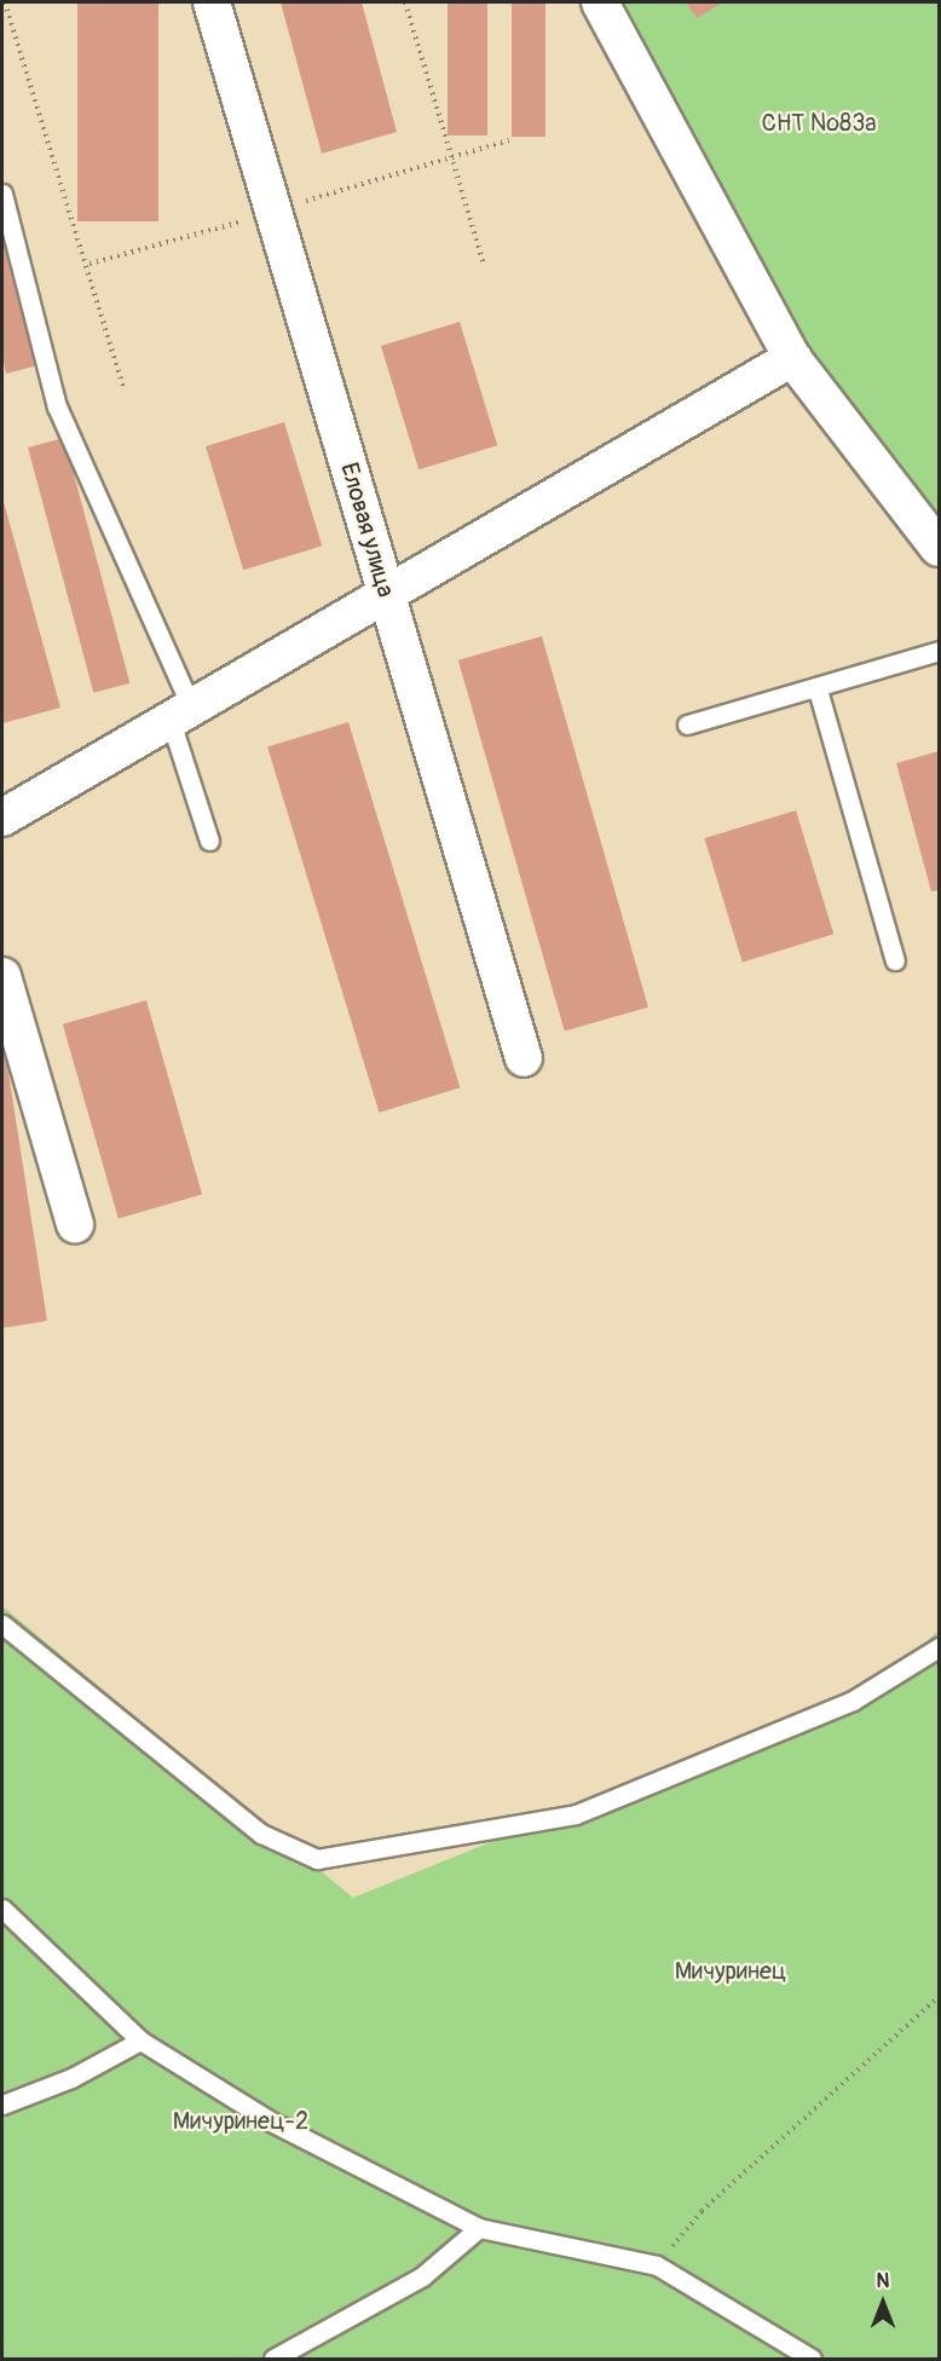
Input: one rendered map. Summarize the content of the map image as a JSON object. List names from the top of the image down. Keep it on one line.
{"streets":{"street":["Еловая улица"]},"parks":["СНТ №83а","Мичуринец","Мичуринец-2"],"north":"top"}
